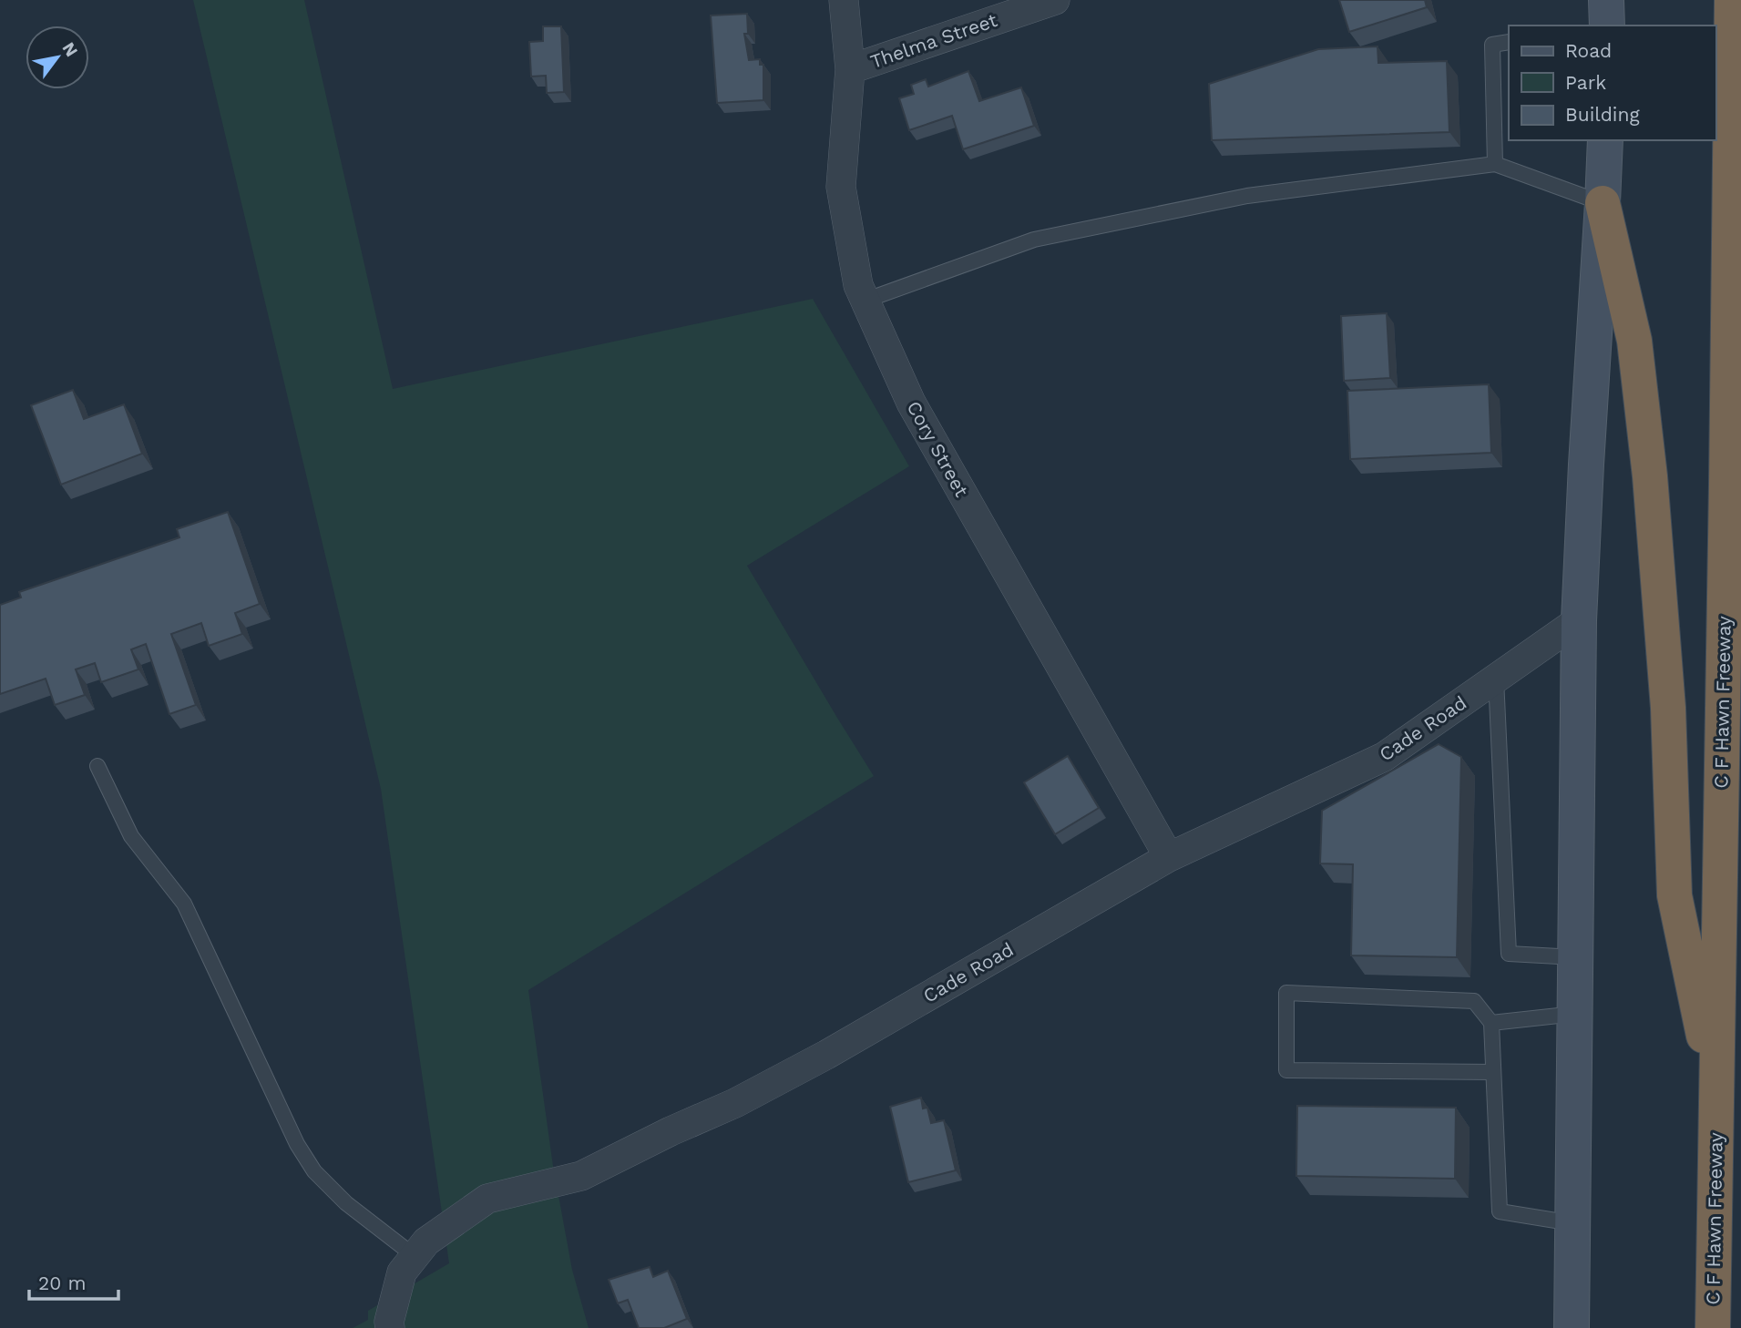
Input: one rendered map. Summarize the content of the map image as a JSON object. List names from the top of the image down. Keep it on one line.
{"streets":{"highway":["C F Hawn Freeway"],"street":["Thelma Street","Cory Street","Cade Road"]},"crossings":[["Thelma Street","Cory Street"],["Cory Street","Cade Road"]],"legend":["Road","Park","Building"],"scale_bar":"20 m","north":"top right"}
